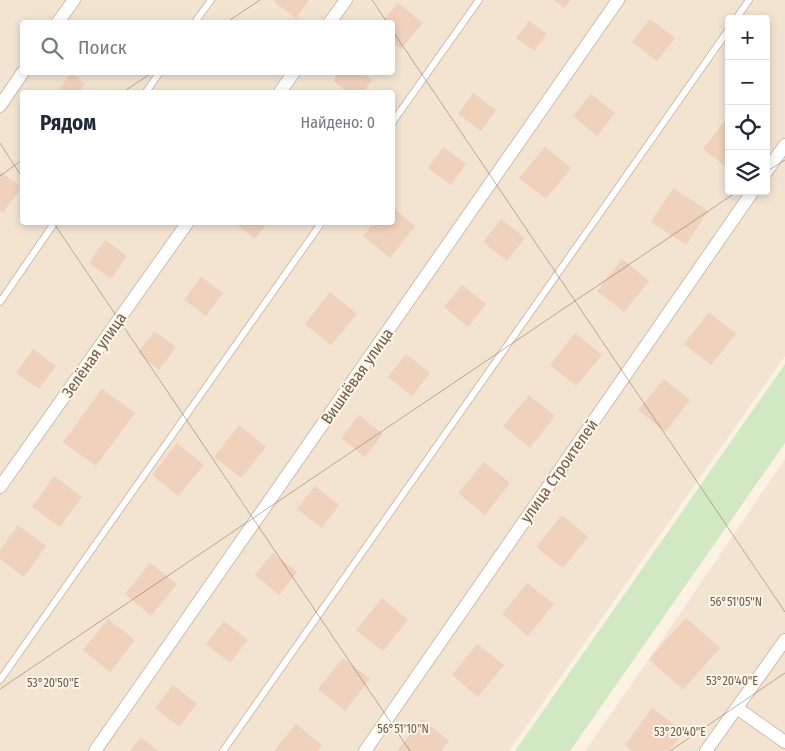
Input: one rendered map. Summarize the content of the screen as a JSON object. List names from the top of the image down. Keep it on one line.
{"streets":{"street":["Зелёная улица","Вишнёвая улица","улица Строителей"]},"page":{"map_buttons":["+","−"],"search":"Поиск","heading":["Рядом","Найдено: 0"]},"coordinates":["56°51'05\"N","53°20'40\"E","53°20'50\"E","56°51'10\"N"]}
